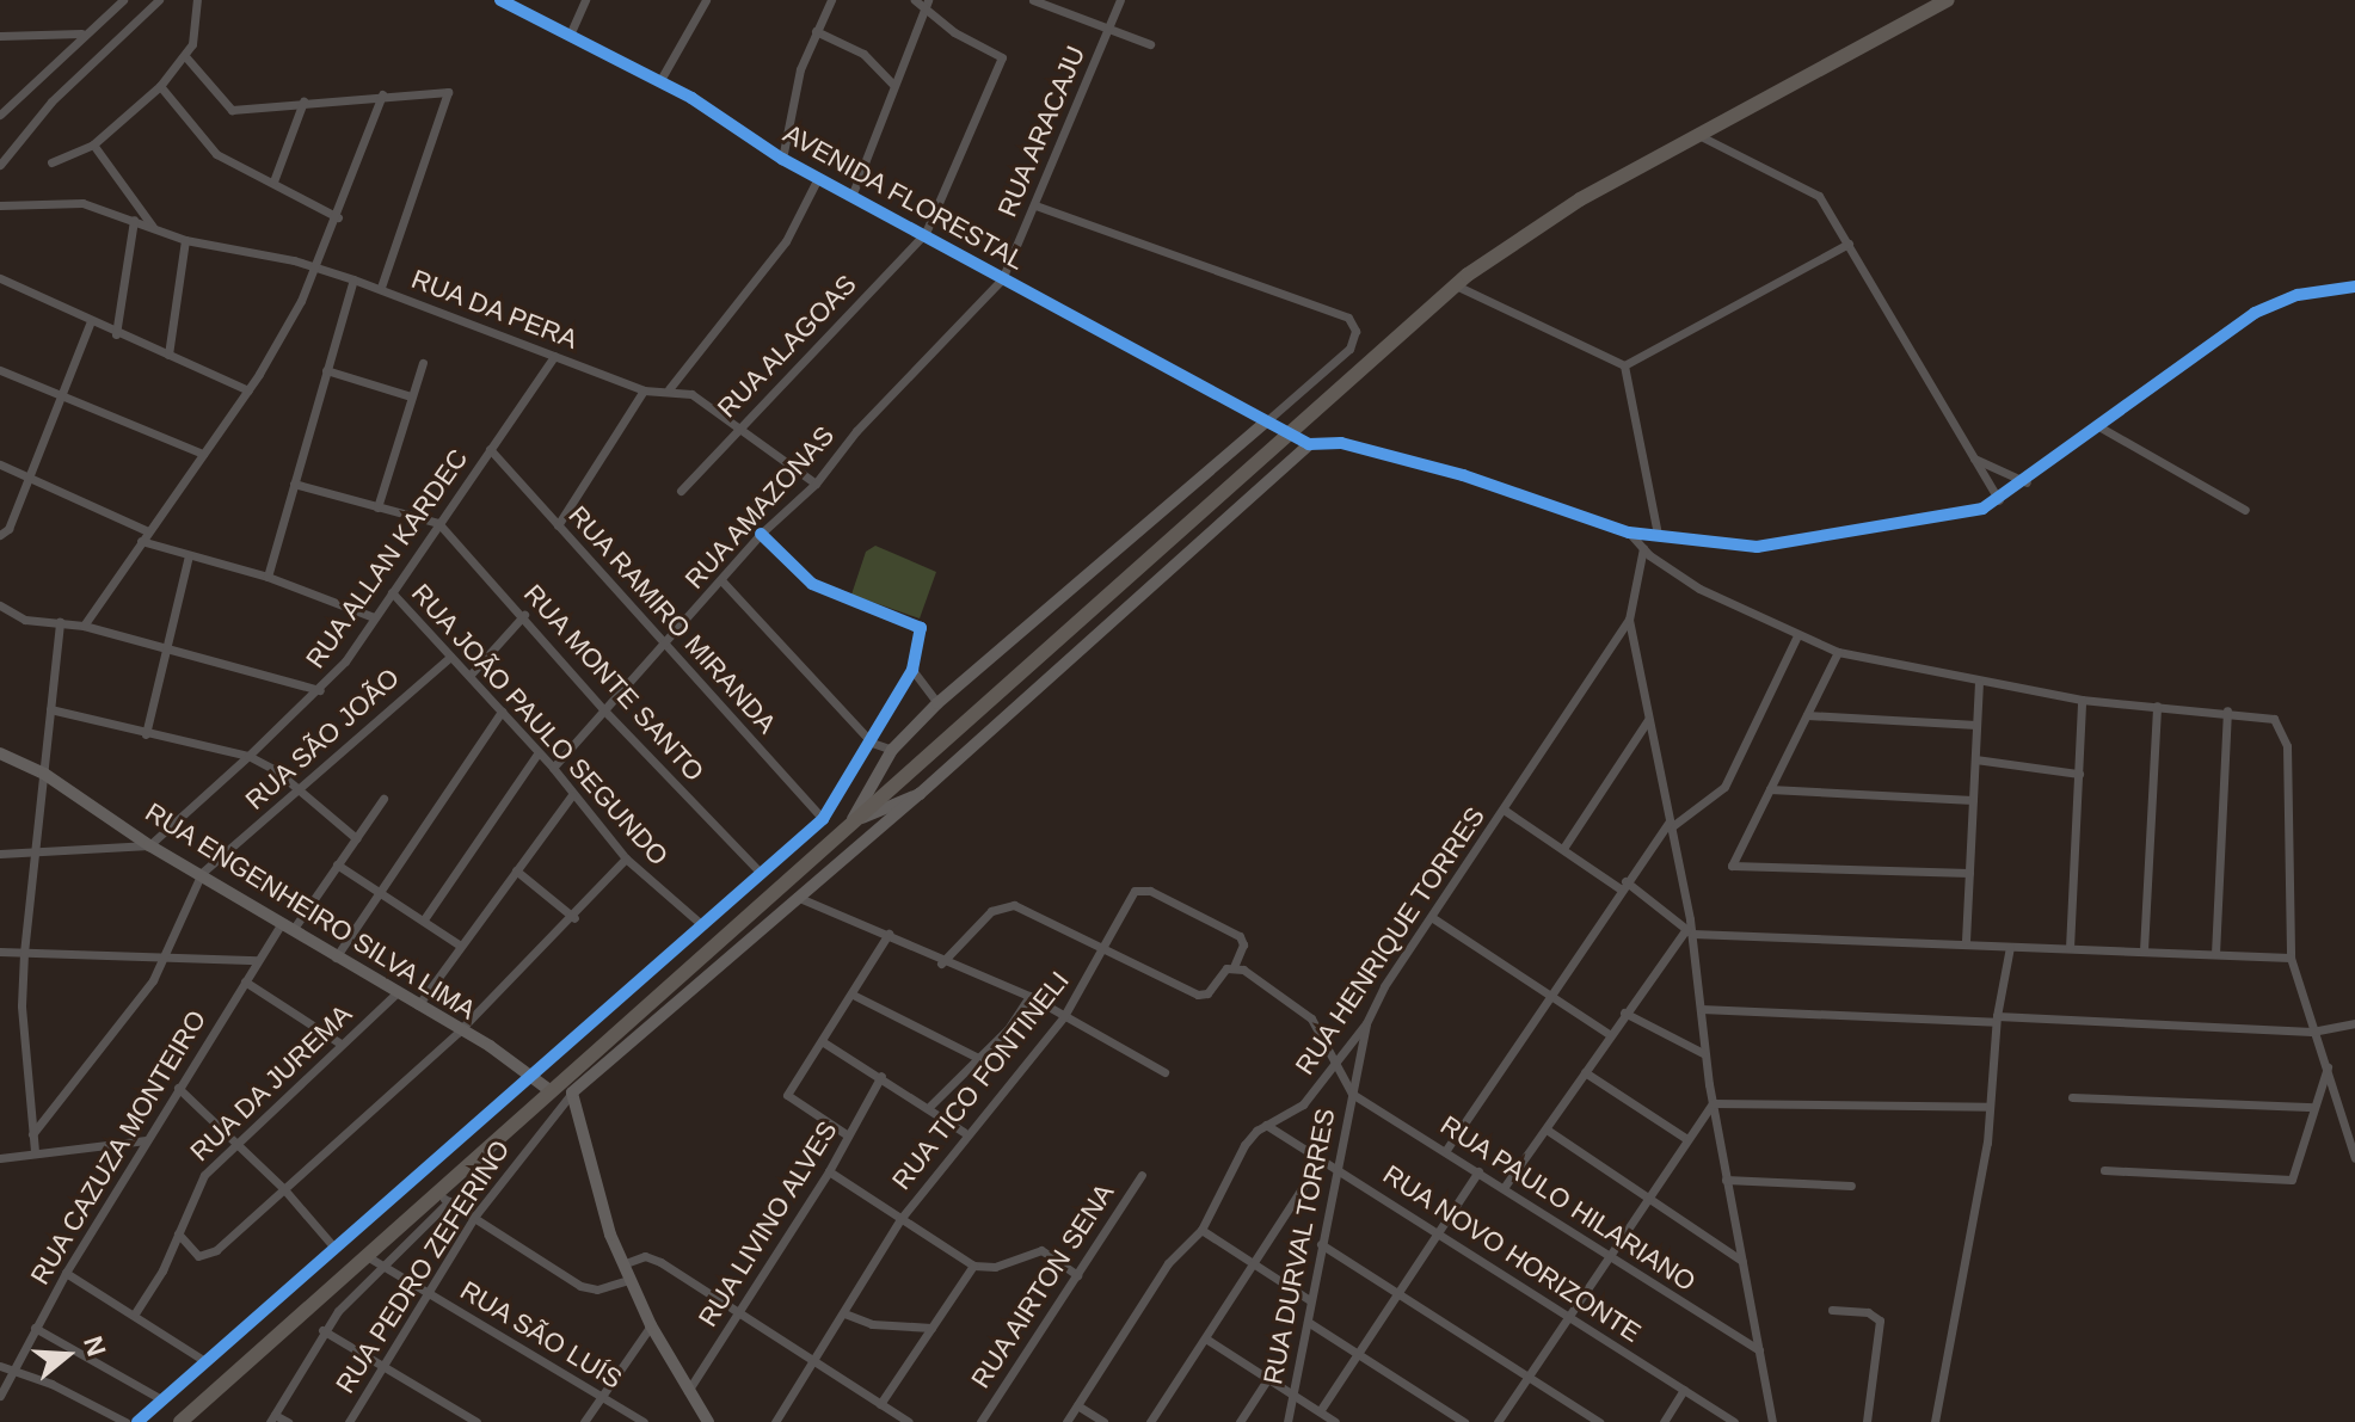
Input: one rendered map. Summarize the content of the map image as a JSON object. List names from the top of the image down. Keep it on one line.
{"streets":{"street":["RUA ARACAJU","AVENIDA FLORESTAL","RUA DA PERA","RUA ALAGOAS","RUA AMAZONAS","RUA ALLAN KARDEC","RUA RAMIRO MIRANDA","RUA MONTE SANTO","RUA JOÃO PAULO SEGUNDO","RUA SÃO JOÃO","RUA ENGENHEIRO SILVA LIMA","RUA HENRIQUE TORRES","RUA TICO FONTINELI","RUA DA JUREMA","RUA CAZUZA MONTEIRO","RUA PAULO HILARIANO","RUA LIVINO ALVES","RUA DURVAL TORRES","RUA NOVO HORIZONTE","RUA PEDRO ZEFERINO","RUA AIRTON SENA","RUA SÃO LUÍS"]},"crossings":[["RUA ARACAJU","AVENIDA FLORESTAL"],["RUA ARACAJU","RUA AMAZONAS"],["AVENIDA FLORESTAL","RUA ALAGOAS"],["AVENIDA FLORESTAL","RUA AMAZONAS"],["RUA DA PERA","RUA ALAGOAS"],["RUA DA PERA","RUA AMAZONAS"],["RUA DA PERA","RUA ALLAN KARDEC"],["RUA AMAZONAS","RUA RAMIRO MIRANDA"],["RUA AMAZONAS","RUA MONTE SANTO"],["RUA AMAZONAS","RUA JOÃO PAULO SEGUNDO"],["RUA ALLAN KARDEC","RUA RAMIRO MIRANDA"],["RUA ALLAN KARDEC","RUA MONTE SANTO"],["RUA ALLAN KARDEC","RUA JOÃO PAULO SEGUNDO"],["RUA ALLAN KARDEC","RUA ENGENHEIRO SILVA LIMA"],["RUA JOÃO PAULO SEGUNDO","RUA SÃO JOÃO"],["RUA SÃO JOÃO","RUA ENGENHEIRO SILVA LIMA"],["RUA ENGENHEIRO SILVA LIMA","RUA DA JUREMA"],["RUA ENGENHEIRO SILVA LIMA","RUA CAZUZA MONTEIRO"],["RUA HENRIQUE TORRES","RUA DURVAL TORRES"],["RUA HENRIQUE TORRES","RUA NOVO HORIZONTE"],["RUA PAULO HILARIANO","RUA DURVAL TORRES"],["RUA DURVAL TORRES","RUA NOVO HORIZONTE"],["RUA PEDRO ZEFERINO","RUA SÃO LUÍS"]],"north":"right"}
